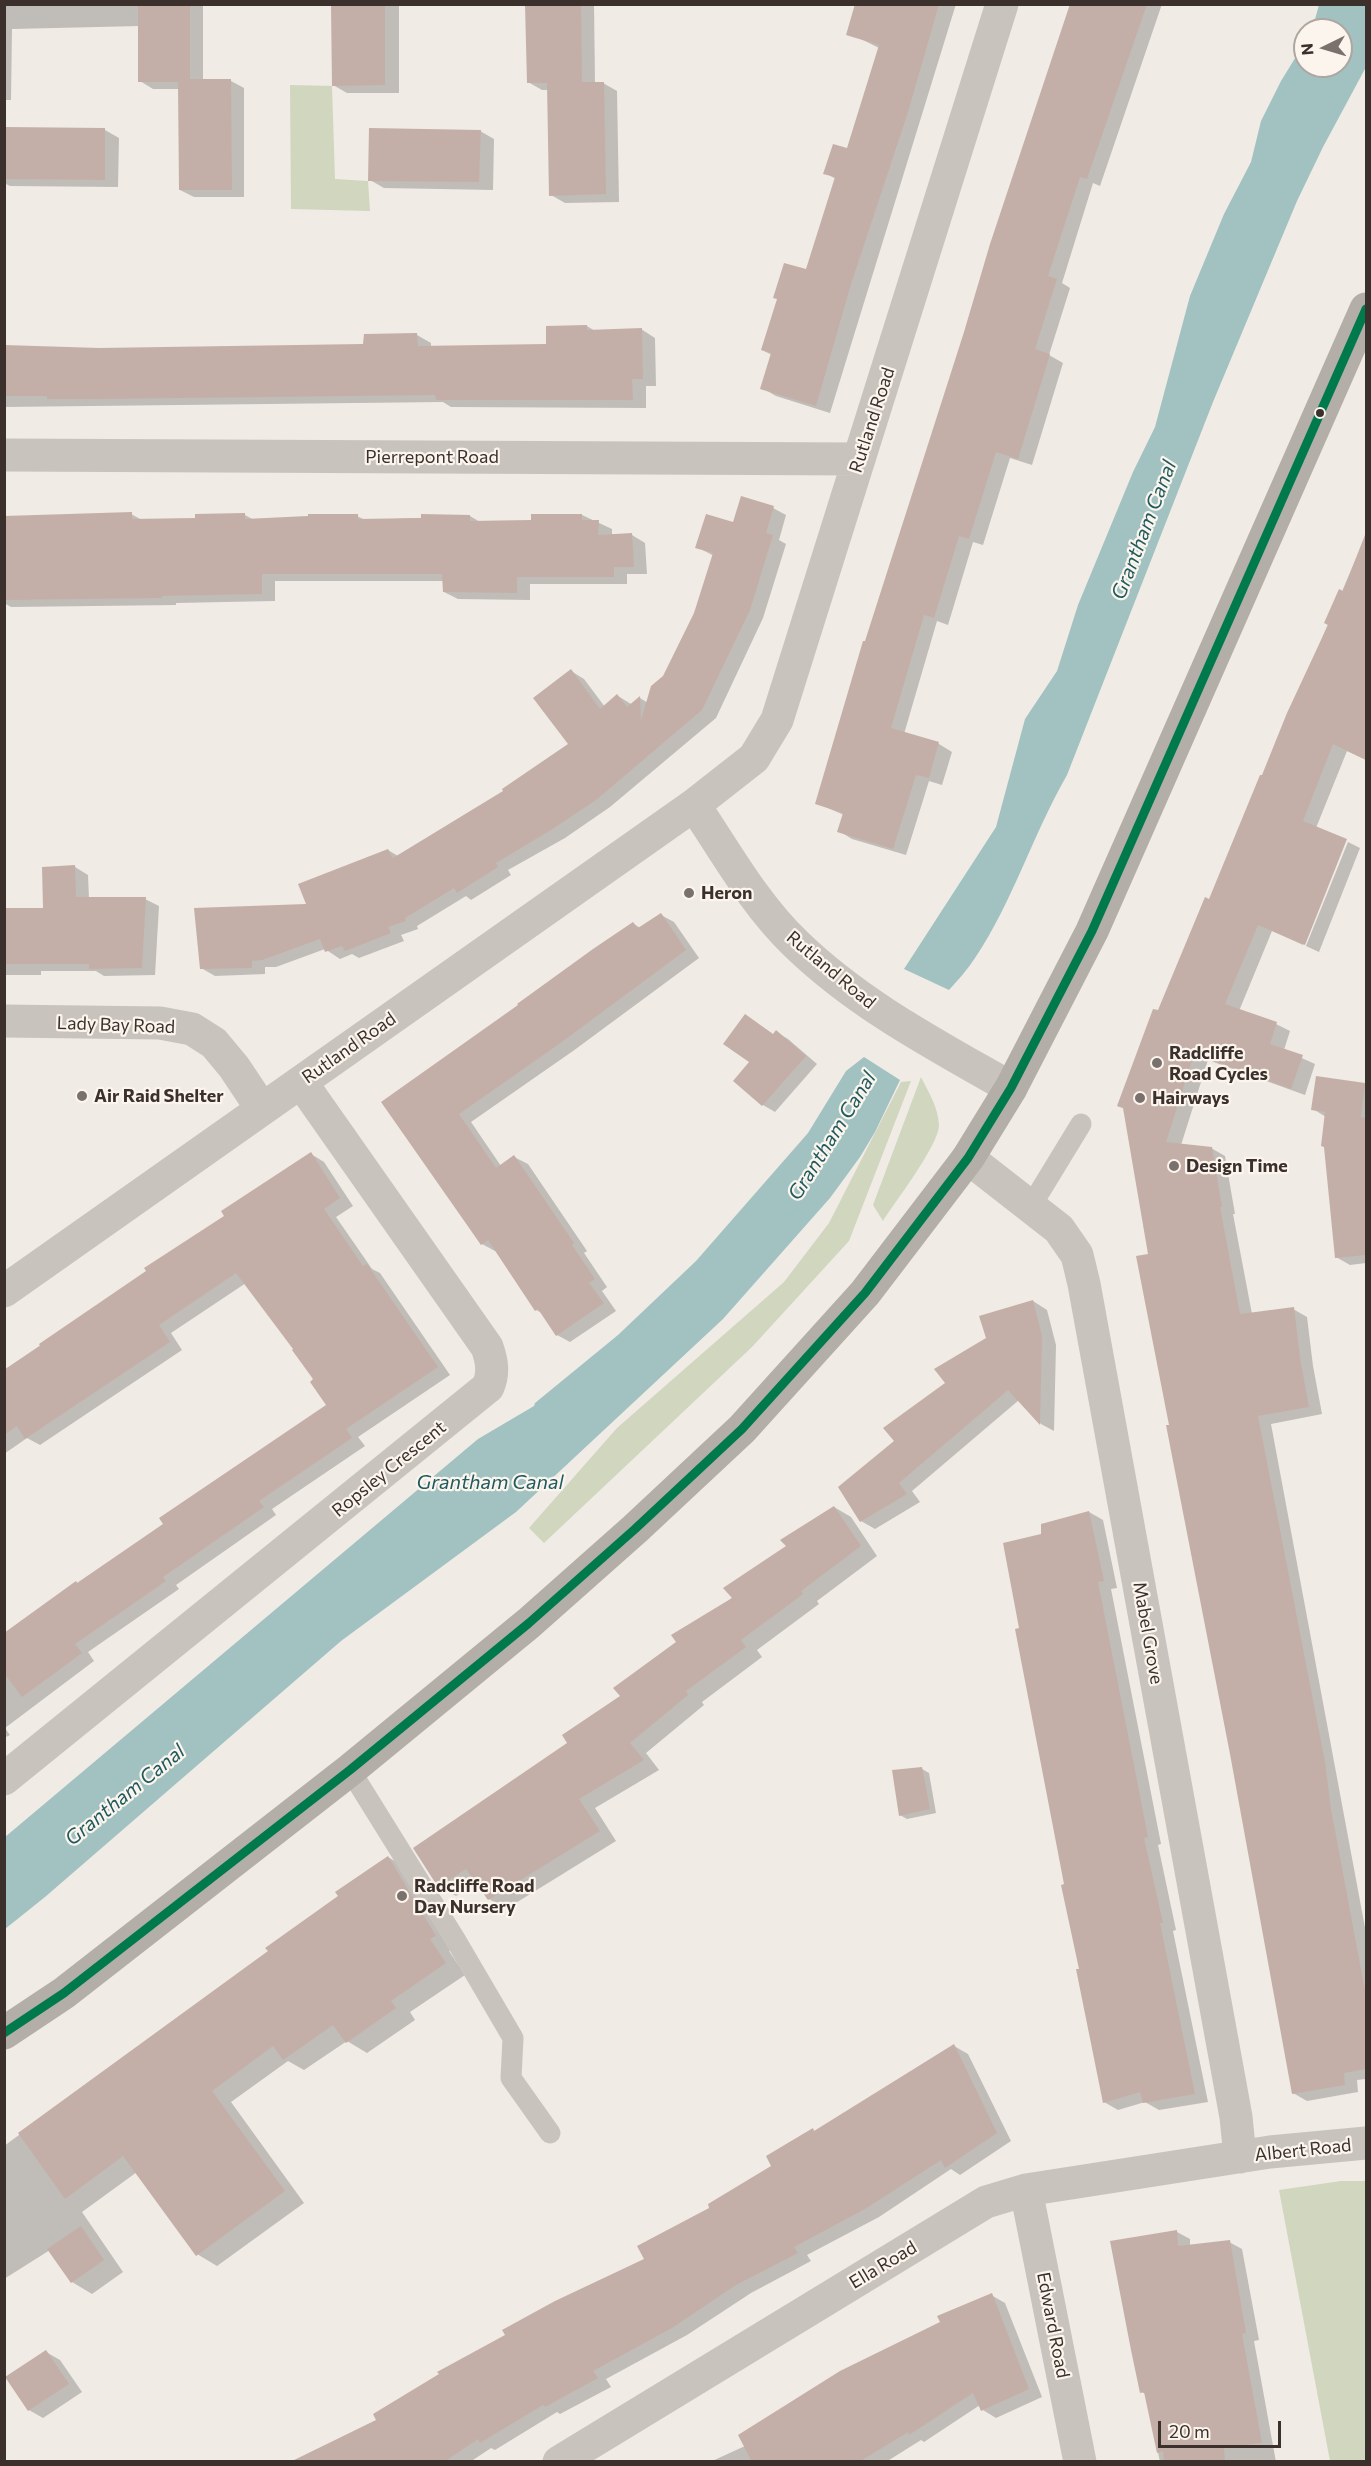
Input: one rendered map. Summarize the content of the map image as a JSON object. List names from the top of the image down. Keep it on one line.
{"streets":{"street":["Rutland Road","Pierrepont Road","Lady Bay Road","Ropsley Crescent","Mabel Grove","Albert Road","Ella Road","Edward Road"]},"crossings":[["Rutland Road","Pierrepont Road"],["Rutland Road","Lady Bay Road"],["Rutland Road","Ropsley Crescent"],["Mabel Grove","Albert Road"],["Mabel Grove","Ella Road"],["Albert Road","Ella Road"],["Ella Road","Edward Road"]],"water":["Grantham Canal"],"places":["Heron","Radcliffe Road Cycles","Air Raid Shelter","Hairways","Design Time","Radcliffe Road Day Nursery"],"scale_bar":"20 m","north":"left"}
